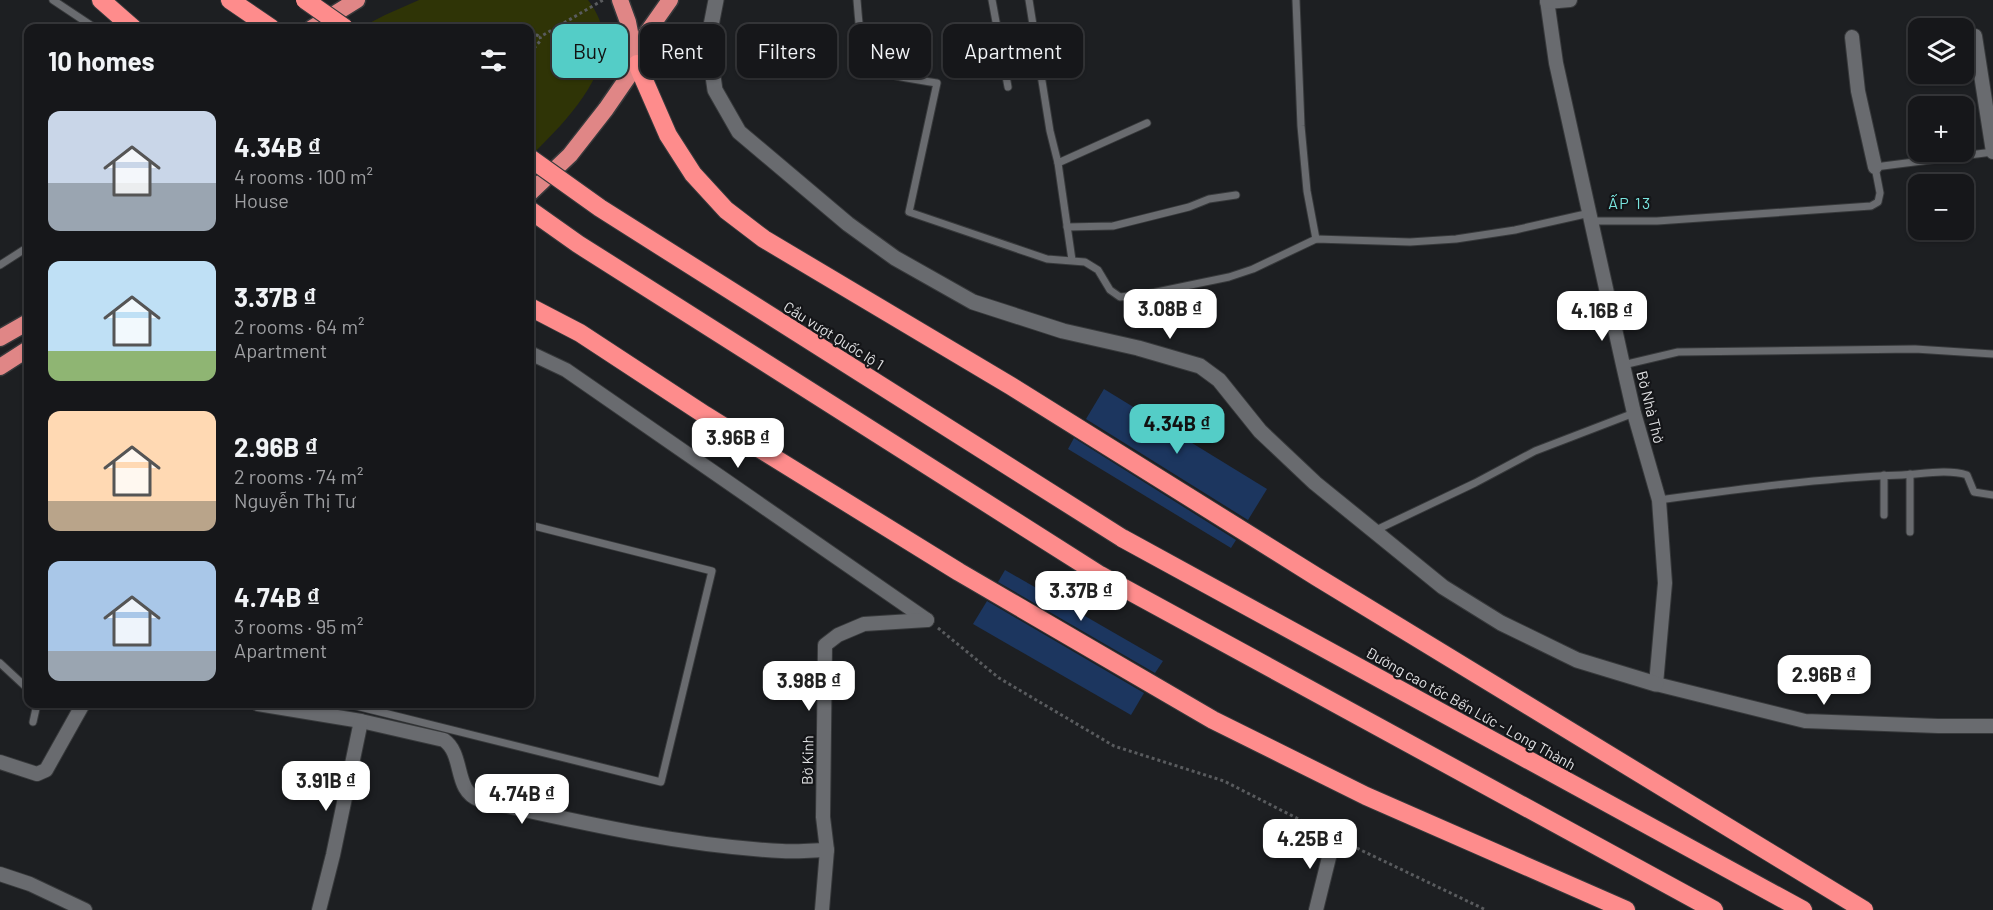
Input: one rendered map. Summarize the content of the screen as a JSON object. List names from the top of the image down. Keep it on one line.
{"streets":{"highway":["Cầu vượt Quốc lộ 1","Đường cao tốc Bến Lức - Long Thành"],"street":["Bờ Nhà Thờ","Bờ Kinh"]},"crossings":[["Cầu vượt Quốc lộ 1","Đường cao tốc Bến Lức - Long Thành"]],"districts":["ẤP 13"],"page":{"map_buttons":["+","−"],"chip":["Buy","Rent","Filters","New","Apartment"],"heading":"10 homes","list":[{"name":"4.34B ₫","note":"4 rooms · 100 m² · House"},{"name":"3.37B ₫","note":"2 rooms · 64 m² · Apartment"},{"name":"2.96B ₫","note":"2 rooms · 74 m² · Nguyễn Thị Tư"},{"name":"4.74B ₫","note":"3 rooms · 95 m² · Apartment"}],"price":["3.08B ₫","4.16B ₫","4.34B ₫","3.96B ₫","3.37B ₫","2.96B ₫","3.98B ₫","3.91B ₫","4.74B ₫","4.25B ₫"]}}
